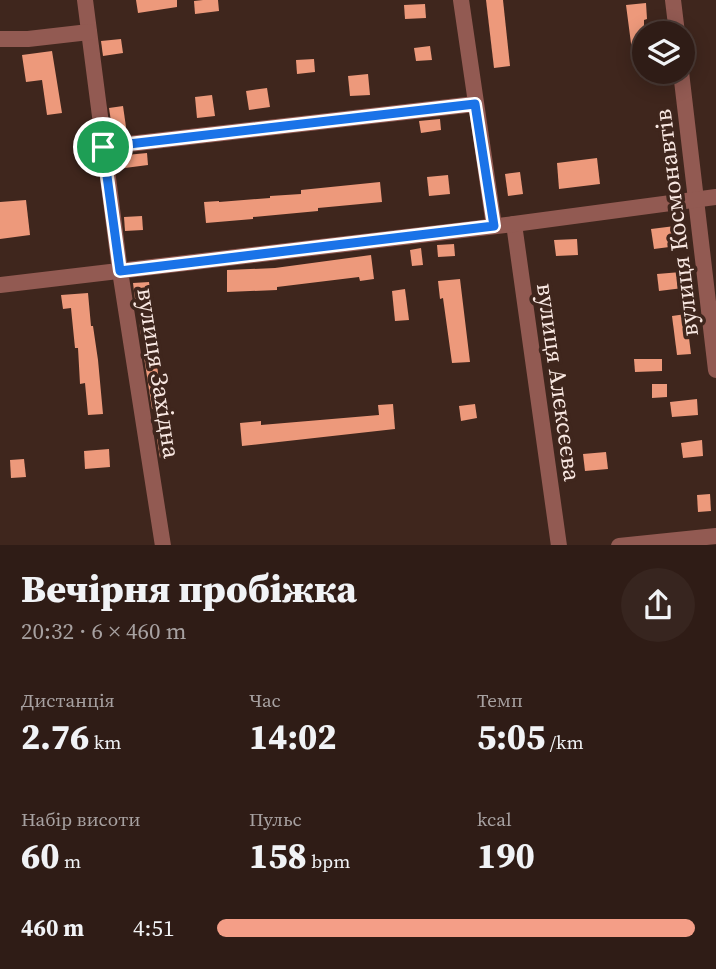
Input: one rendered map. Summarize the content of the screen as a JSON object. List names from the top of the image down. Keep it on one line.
{"streets":{"street":["вулиця Космонавтів","вулиця Західна","вулиця Алєксєєва"]},"page":{"heading":["Вечірня пробіжка","20:32 · 6 × 460 m"],"stats":[["Дистанція","2.76 km"],["Час","14:02"],["Темп","5:05 /km"],["Набір висоти","60 m"],["Пульс","158 bpm"],["kcal","190"]],"list":[{"name":"460 m","note":"4:51"}]}}
